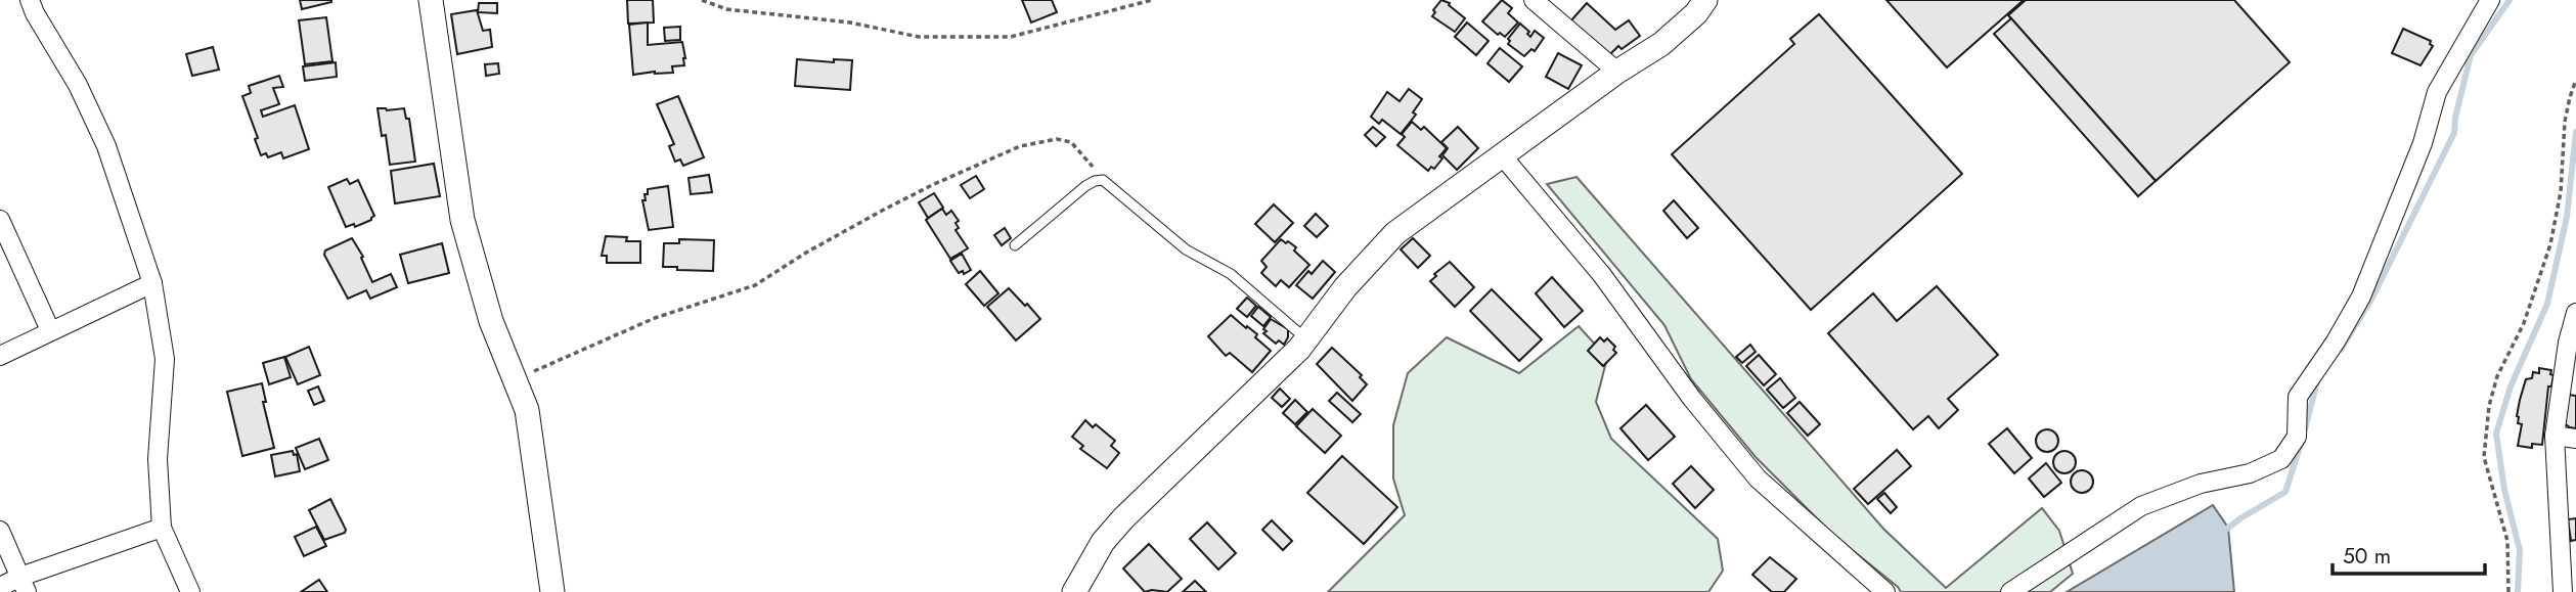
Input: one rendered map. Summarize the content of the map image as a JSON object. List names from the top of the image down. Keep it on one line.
{"scale_bar":"50 m"}
